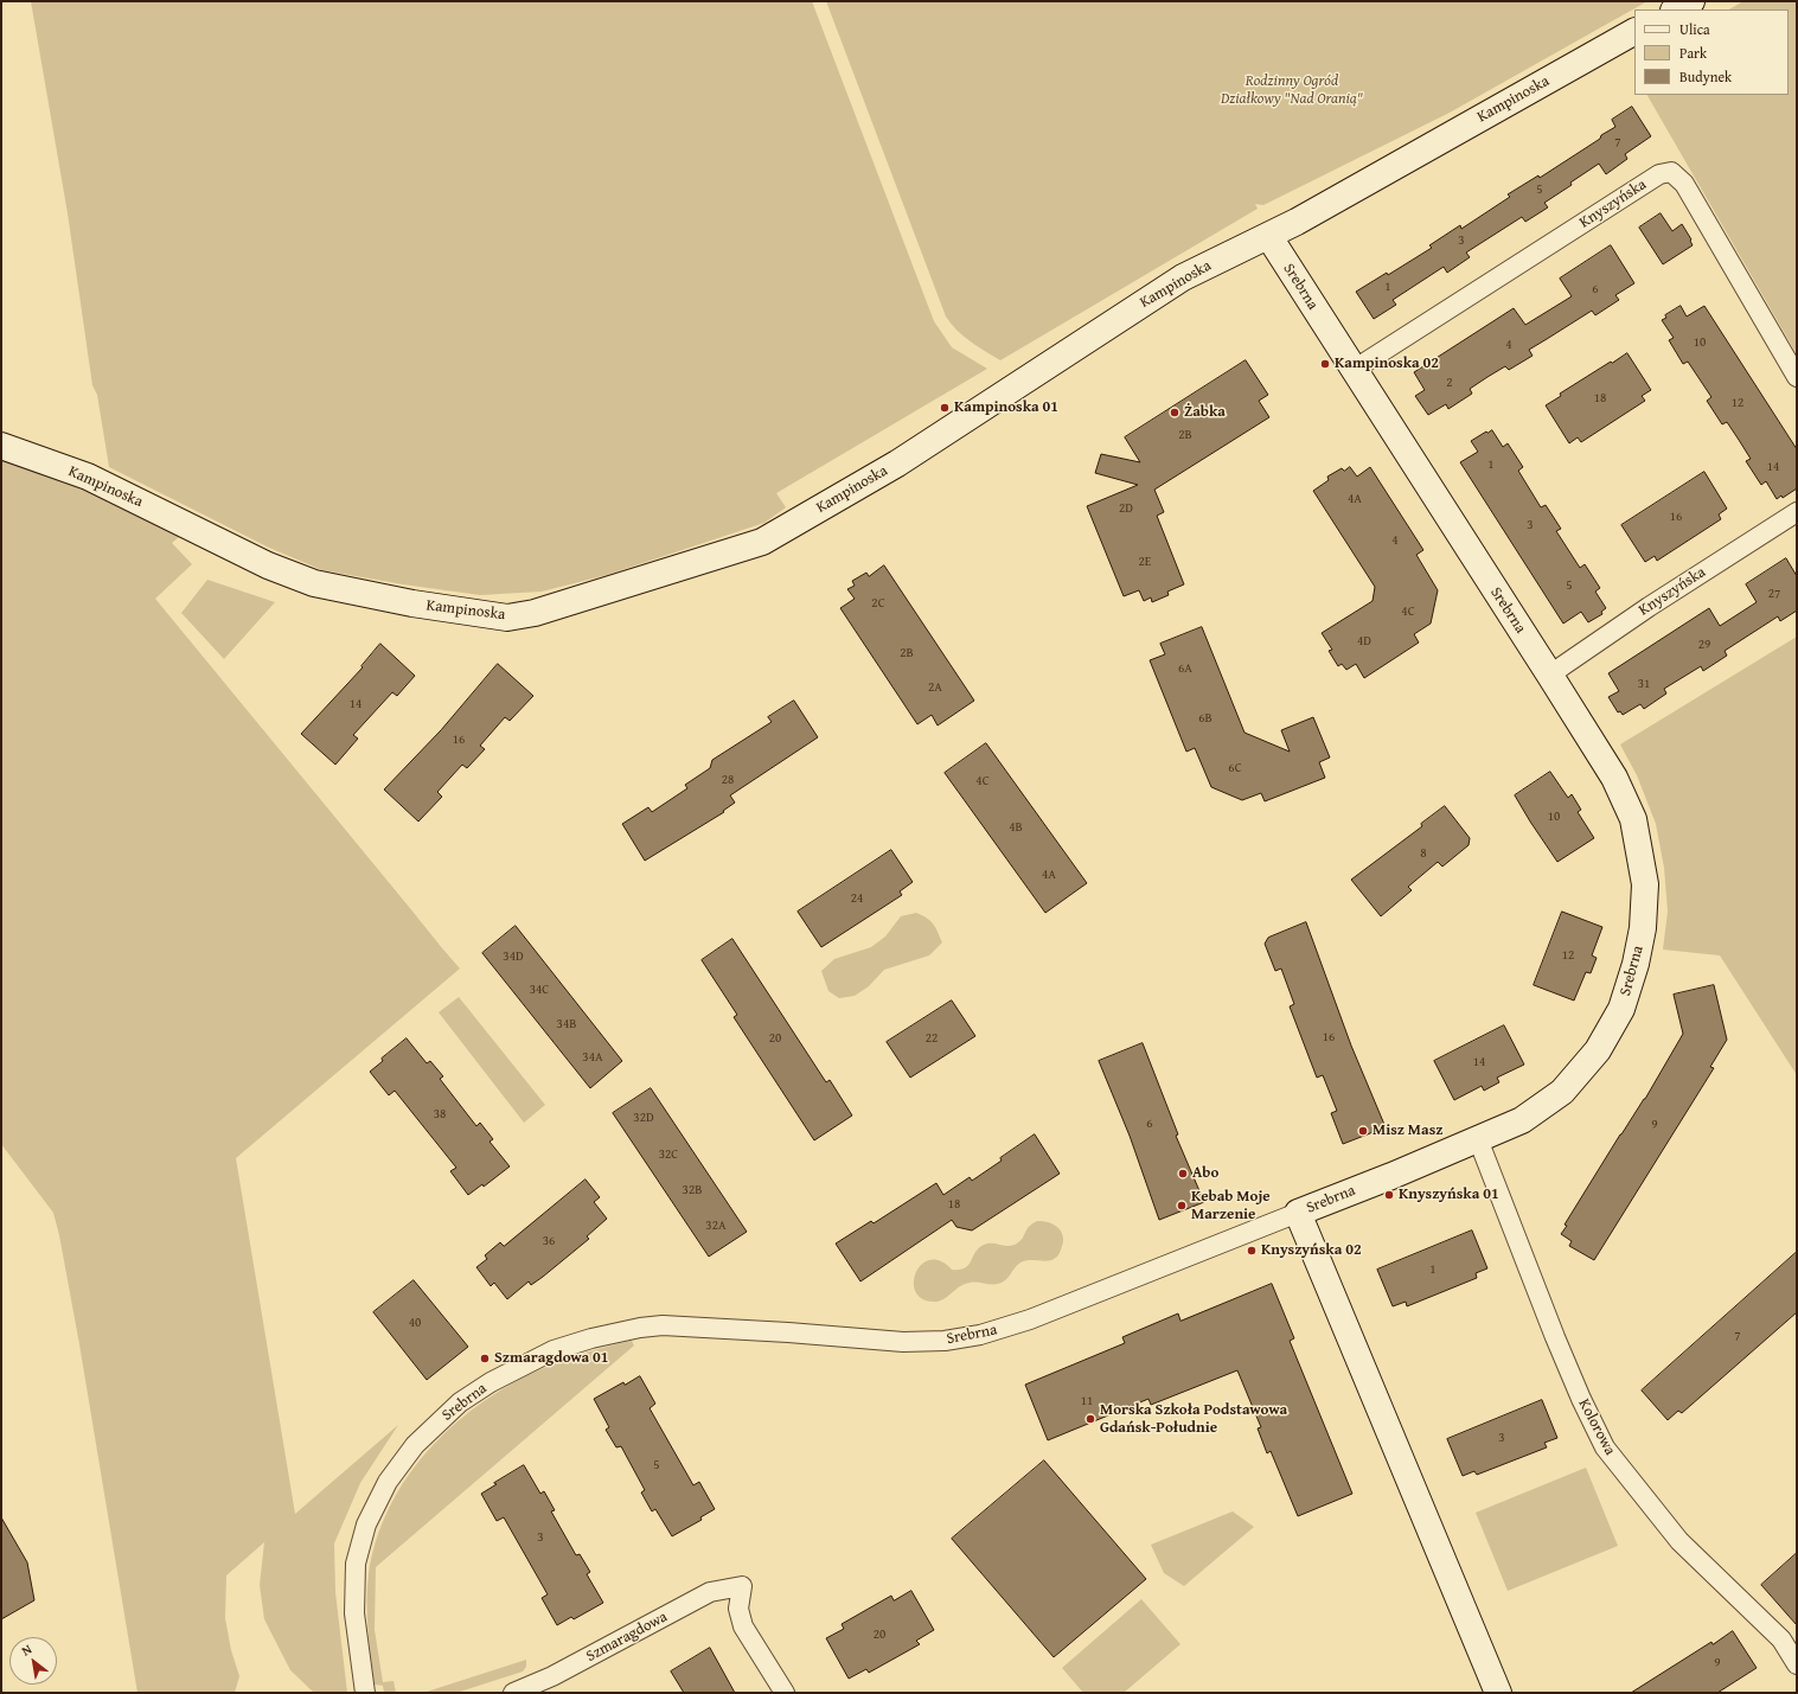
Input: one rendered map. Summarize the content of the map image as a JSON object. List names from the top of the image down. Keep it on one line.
{"streets":{"street":["Kampinoska","Knyszyńska","Srebrna","Kolorowa","Szmaragdowa"]},"crossings":[["Kampinoska","Srebrna"],["Knyszyńska","Srebrna"],["Srebrna","Kolorowa"]],"parks":["Rodzinny Ogród Działkowy \"Nad Oranią\""],"places":["Kampinoska 02","Kampinoska 01","Żabka","Misz Masz","Abo","Knyszyńska 01","Kebab Moje Marzenie","Knyszyńska 02","Szmaragdowa 01","Morska Szkoła Podstawowa Gdańsk-Południe"],"house_numbers":["7","5","3","1","6","10","4","2","18","12","2B","1","14","4A","2D","16","3","4","2E","5","27","2C","4C","4D","29","2B","6A","31","2A","14","6B","16","6C","28","4C","10","4B","8","4A","24","12","34D","34C","34B","16","20","22","34A","14","38","32D","6","9","32C","32B","18","32A","36","1","40","7","11","3","5","3","20","9"],"legend":["Ulica","Park","Budynek"],"north":"top left"}
